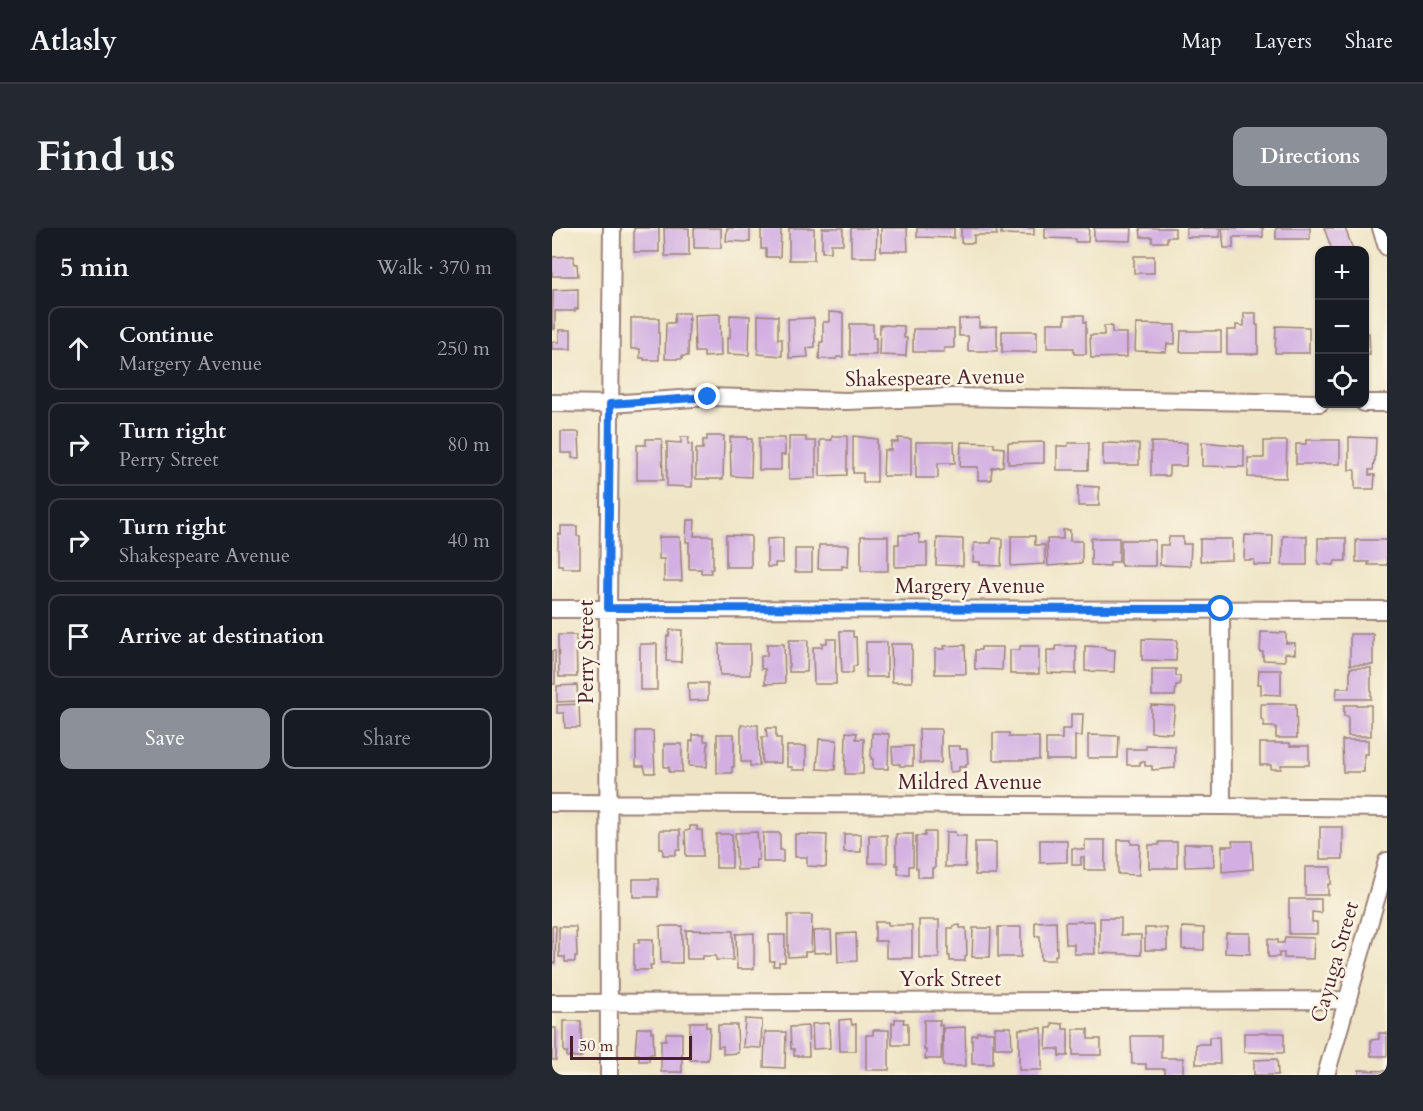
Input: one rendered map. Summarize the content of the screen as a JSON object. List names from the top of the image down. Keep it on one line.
{"streets":{"street":["Shakespeare Avenue","Margery Avenue","Perry Street","Mildred Avenue","Cayuga Street","York Street"]},"crossings":[["Shakespeare Avenue","Perry Street"],["Margery Avenue","Perry Street"],["Perry Street","Mildred Avenue"],["Perry Street","York Street"],["Cayuga Street","York Street"]],"scale_bar":"50 m","page":{"header":"Atlasly","nav":["Map","Layers","Share"],"buttons":["Directions",["Save","Share"]],"title":"Find us","heading":["5 min","Walk · 370 m"],"map_buttons":["+","−"],"list":[["Continue","Margery Avenue","250 m"],["Turn right","Perry Street","80 m"],["Turn right","Shakespeare Avenue","40 m"],"Arrive at destination"],"scale":"50 m"}}
